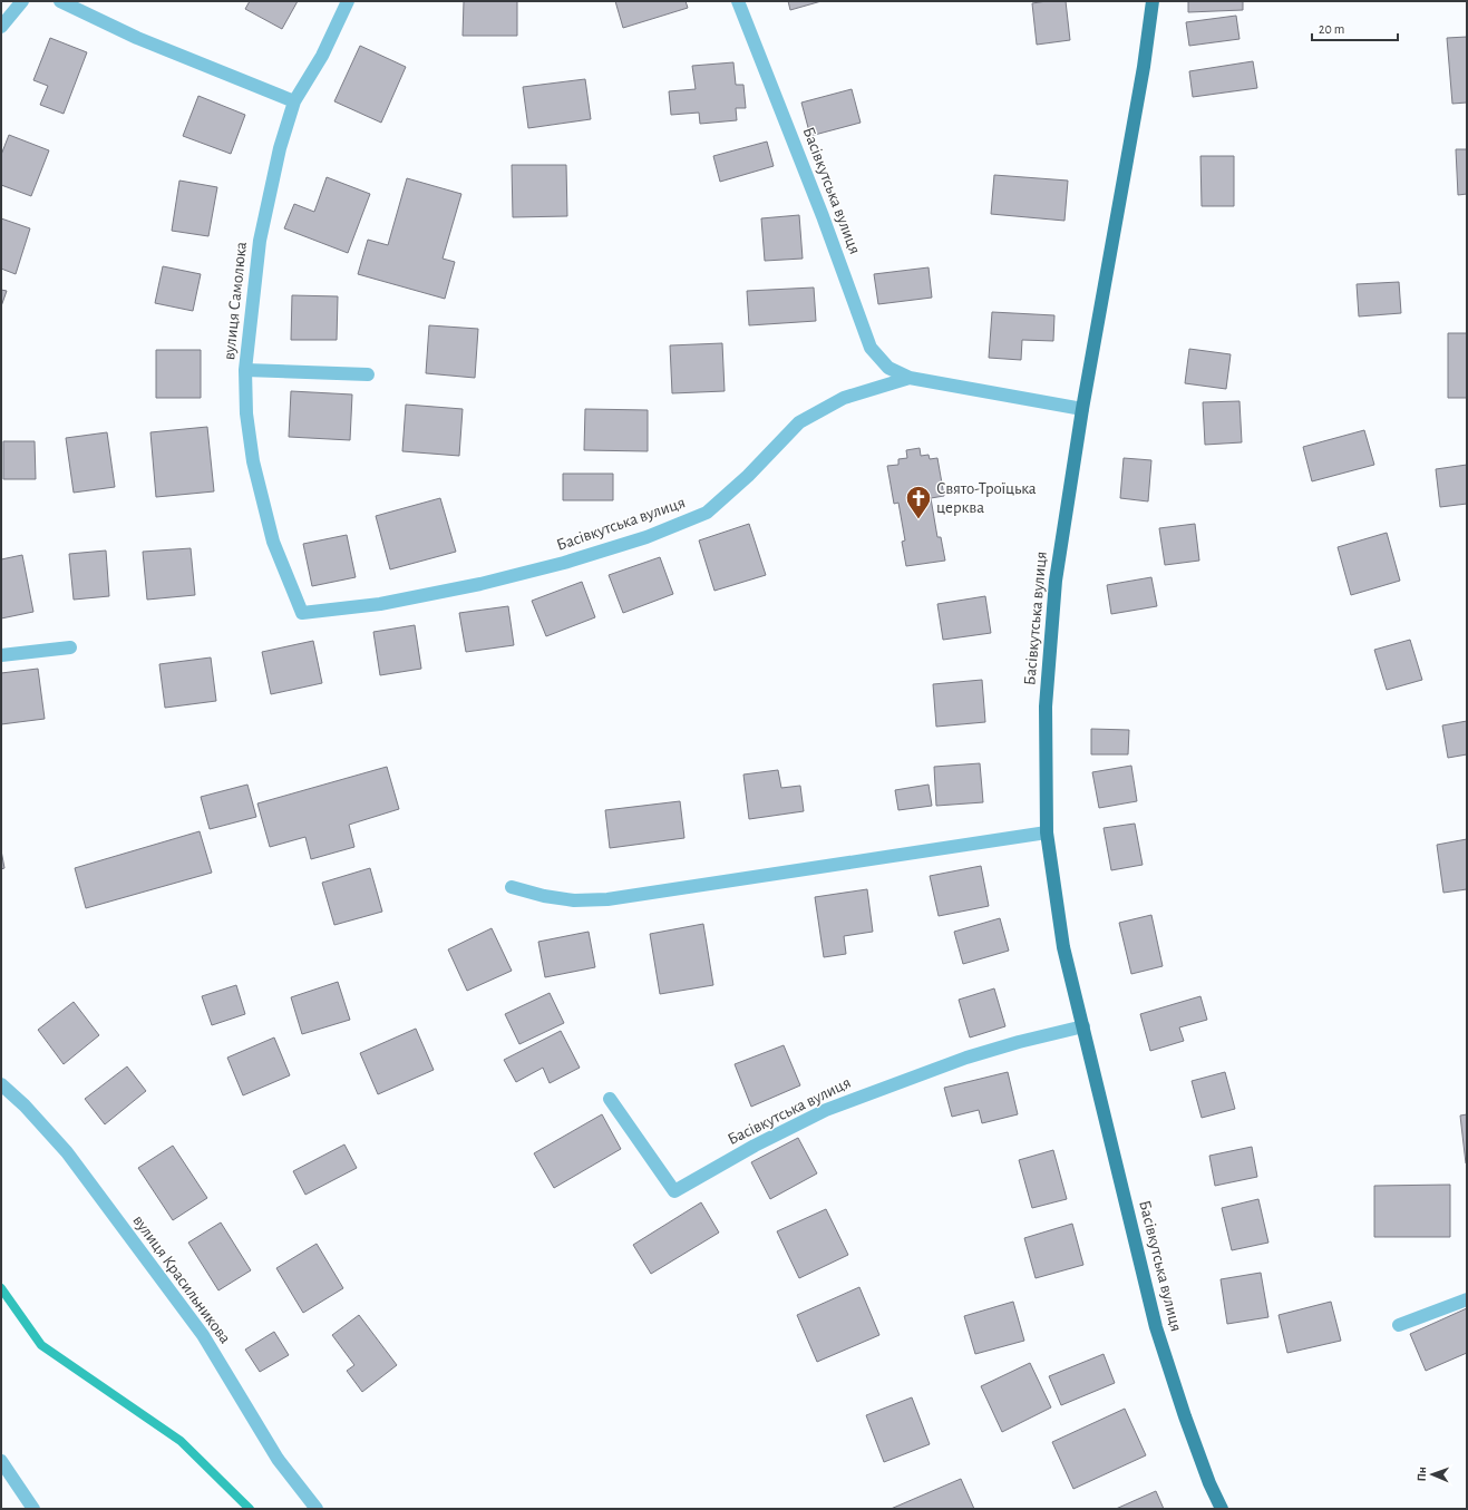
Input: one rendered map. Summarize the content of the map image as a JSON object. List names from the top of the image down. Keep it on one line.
{"streets":{"main road":["Басівкутська вулиця"],"street":["вулиця Самолюка","вулиця Красильникова"]},"crossings":[["Басівкутська вулиця","вулиця Самолюка"]],"places":{"church":["Свято-Троїцька церква"]},"scale_bar":"20 m","north":"left"}
